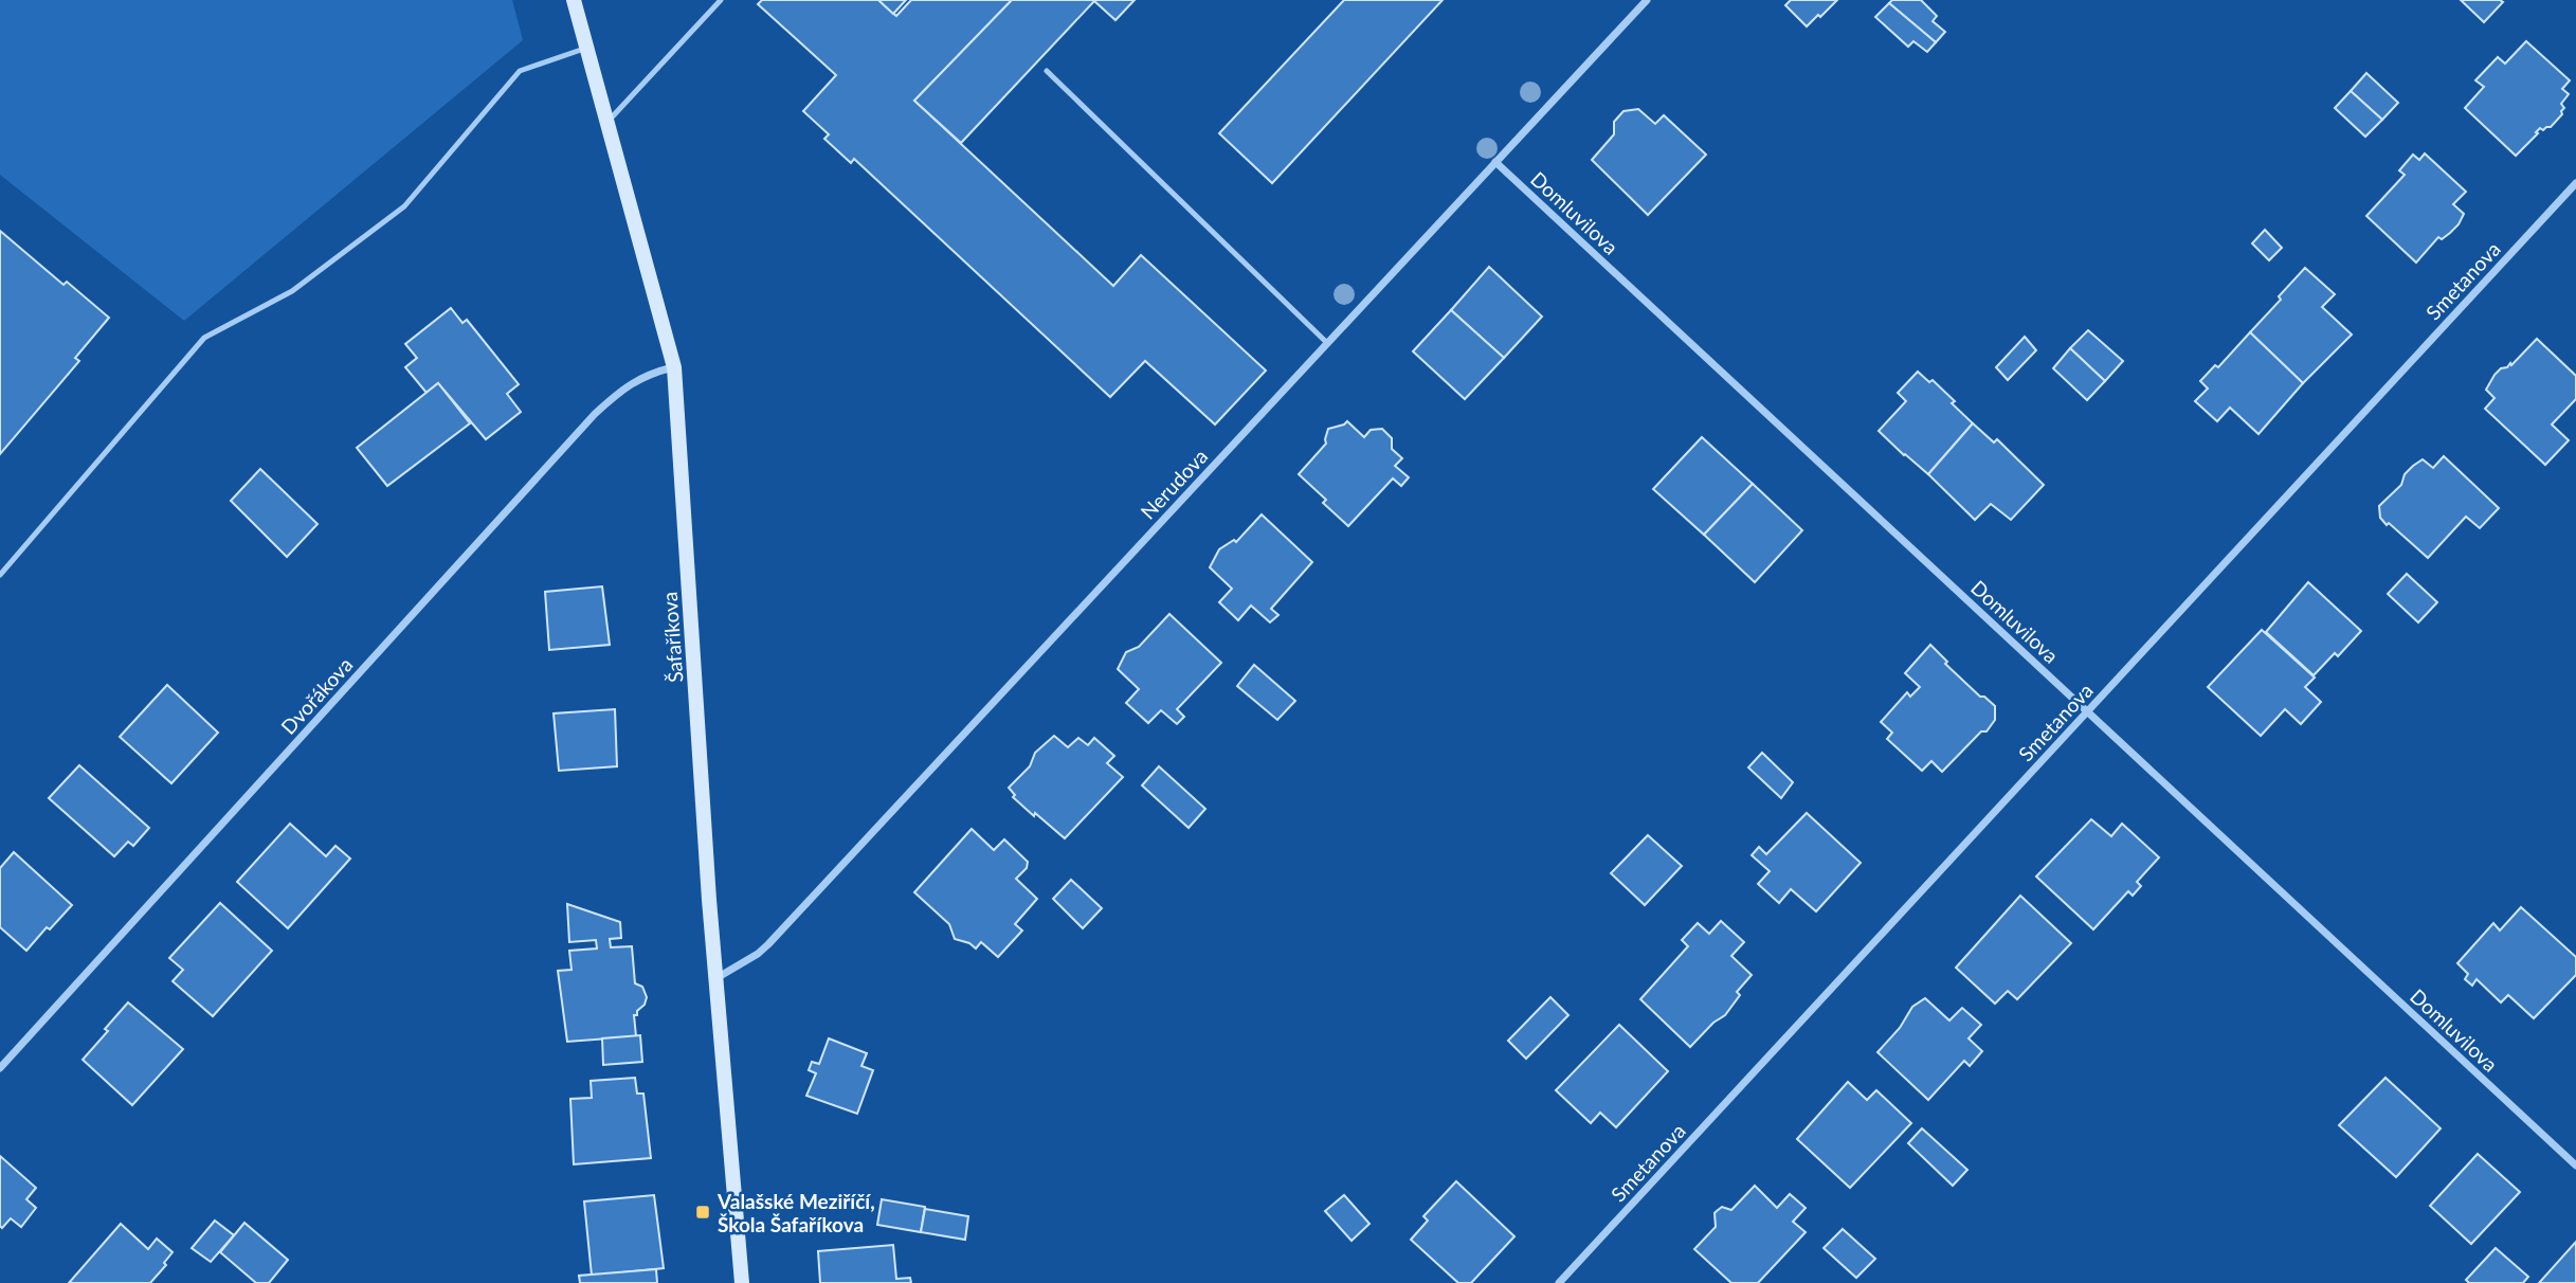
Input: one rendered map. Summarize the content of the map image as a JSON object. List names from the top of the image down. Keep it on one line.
{"streets":{"street":["Domluvilova","Smetanova","Nerudova","Šafaříkova","Dvořákova"]},"crossings":[["Domluvilova","Smetanova"],["Domluvilova","Nerudova"],["Nerudova","Šafaříkova"],["Šafaříkova","Dvořákova"]],"places":{"transit":["Valašské Meziříčí, Škola Šafaříkova"]}}
